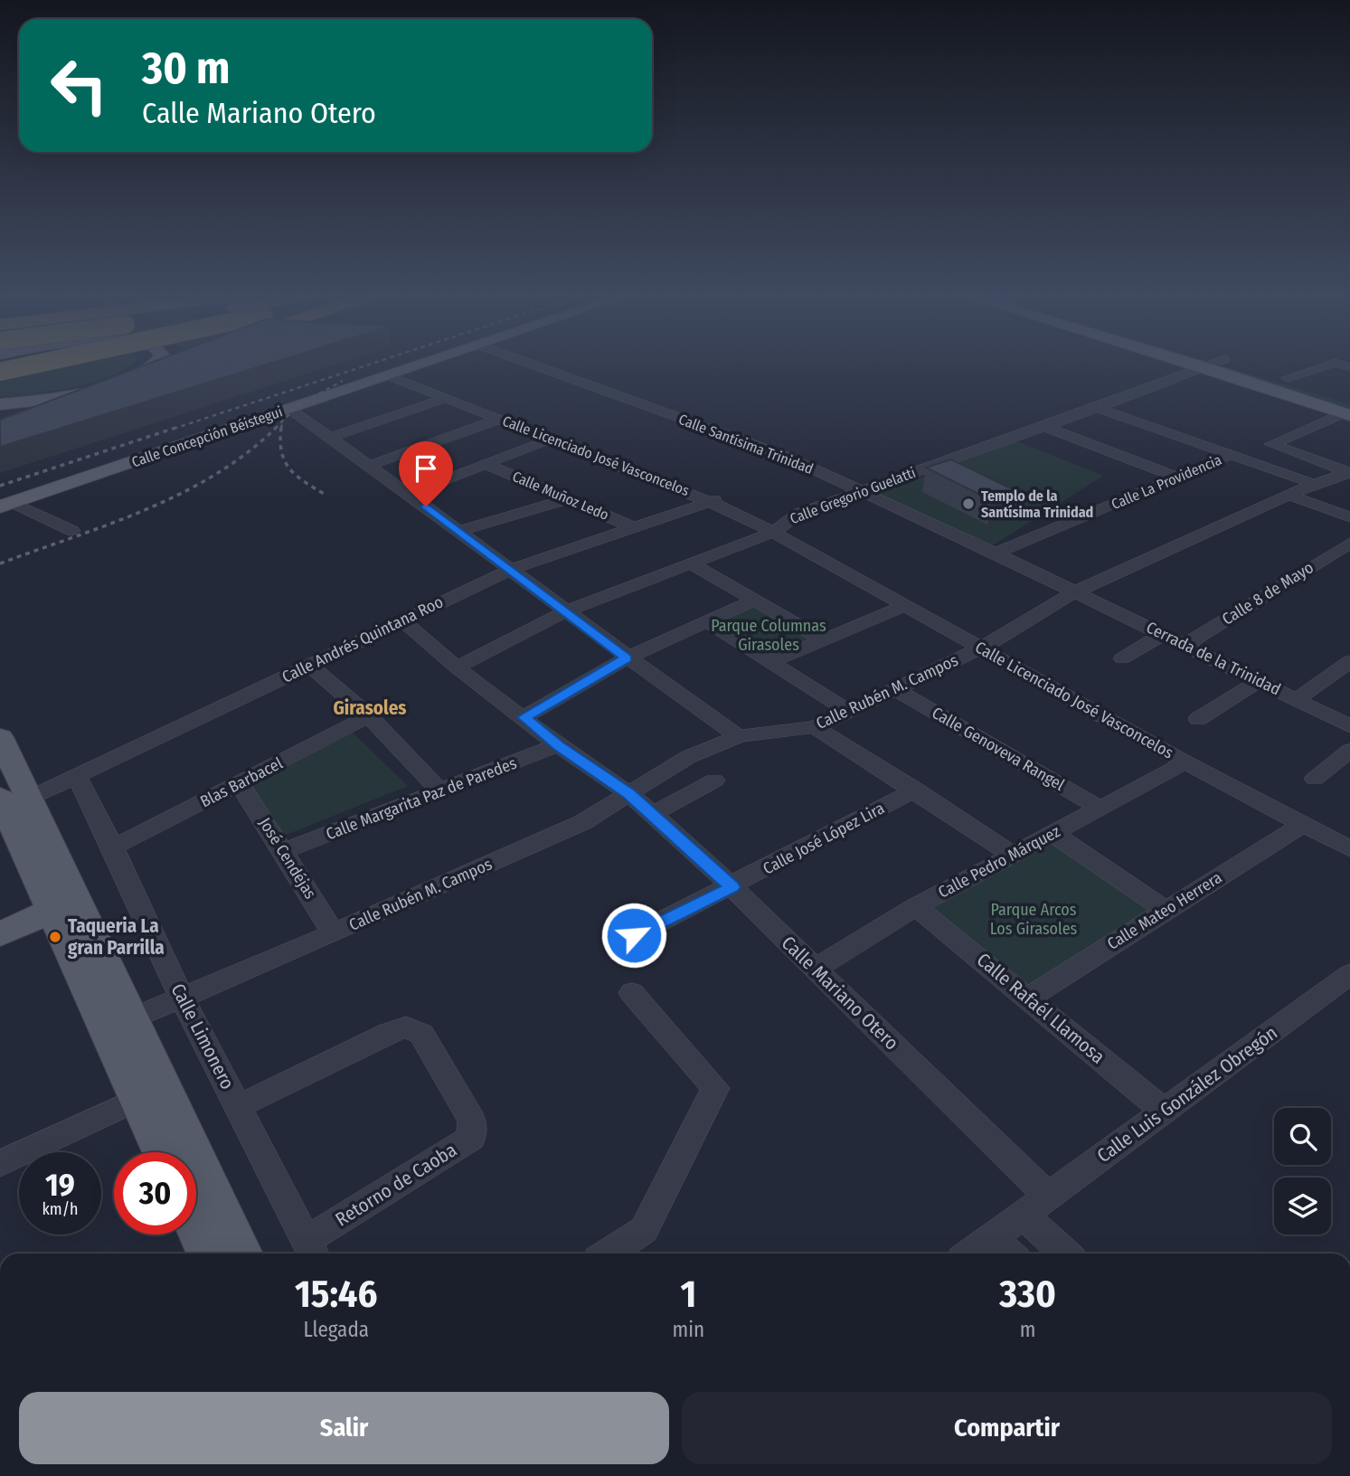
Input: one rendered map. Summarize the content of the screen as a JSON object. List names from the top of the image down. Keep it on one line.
{"streets":{"main road":["Calle Concepción Béistegui"],"street":["Calle Santísima Trinidad","Calle Licenciado José Vasconcelos","Calle La Providencia","Calle Muñoz Ledo","Calle Gregorio Guelatti","Calle 8 de Mayo","Calle Andrés Quintana Roo","Cerrada de la Trinidad","Calle Rubén M. Campos","Calle Genoveva Rangel","Blas Barbacel","Calle Margarita Paz de Paredes","Calle José López Lira","José Cendéjas","Calle Pedro Márquez","Calle Mateo Herrera","Calle Mariano Otero","Calle Rafaél Llamosa","Calle Limonero","Calle Luis González Obregón","Retorno de Caoba"]},"crossings":[["Calle Concepción Béistegui","Calle Licenciado José Vasconcelos"],["Calle Santísima Trinidad","Calle La Providencia"],["Calle Santísima Trinidad","Calle Gregorio Guelatti"],["Calle Santísima Trinidad","Cerrada de la Trinidad"],["Calle Santísima Trinidad","Calle Rubén M. Campos"],["Calle Licenciado José Vasconcelos","Calle Gregorio Guelatti"],["Calle Licenciado José Vasconcelos","Calle Andrés Quintana Roo"],["Calle Licenciado José Vasconcelos","Calle Rubén M. Campos"],["Calle Licenciado José Vasconcelos","Calle Pedro Márquez"],["Calle Licenciado José Vasconcelos","Calle Mateo Herrera"],["Calle Muñoz Ledo","Calle Andrés Quintana Roo"],["Calle Gregorio Guelatti","Calle Mariano Otero"],["Calle 8 de Mayo","Cerrada de la Trinidad"],["Calle Andrés Quintana Roo","Calle Mariano Otero"],["Calle Andrés Quintana Roo","Calle Limonero"],["Cerrada de la Trinidad","Calle Rubén M. Campos"],["Calle Rubén M. Campos","Calle Genoveva Rangel"],["Calle Rubén M. Campos","José Cendéjas"],["Calle Rubén M. Campos","Calle Mariano Otero"],["Calle Rubén M. Campos","Calle Limonero"],["Calle Genoveva Rangel","Calle Pedro Márquez"],["Blas Barbacel","José Cendéjas"],["Blas Barbacel","Calle Limonero"],["Calle Margarita Paz de Paredes","José Cendéjas"],["Calle Margarita Paz de Paredes","Calle Mariano Otero"],["Calle José López Lira","Calle Mariano Otero"],["Calle Pedro Márquez","Calle Mariano Otero"],["Calle Pedro Márquez","Calle Rafaél Llamosa"],["Calle Mateo Herrera","Calle Rafaél Llamosa"],["Calle Mariano Otero","Calle Luis González Obregón"],["Calle Rafaél Llamosa","Calle Luis González Obregón"],["Calle Limonero","Retorno de Caoba"]],"districts":["Girasoles"],"parks":["Parque Columnas Girasoles","Parque Arcos Los Girasoles"],"places":["Templo de la Santísima Trinidad","Taqueria La gran Parrilla"],"page":{"turn":["30 m","Calle Mariano Otero"],"speed":"19 km/h","limit":"30","eta":["15:46","Llegada","1","min","330","m"],"buttons":["Salir","Compartir"]}}
